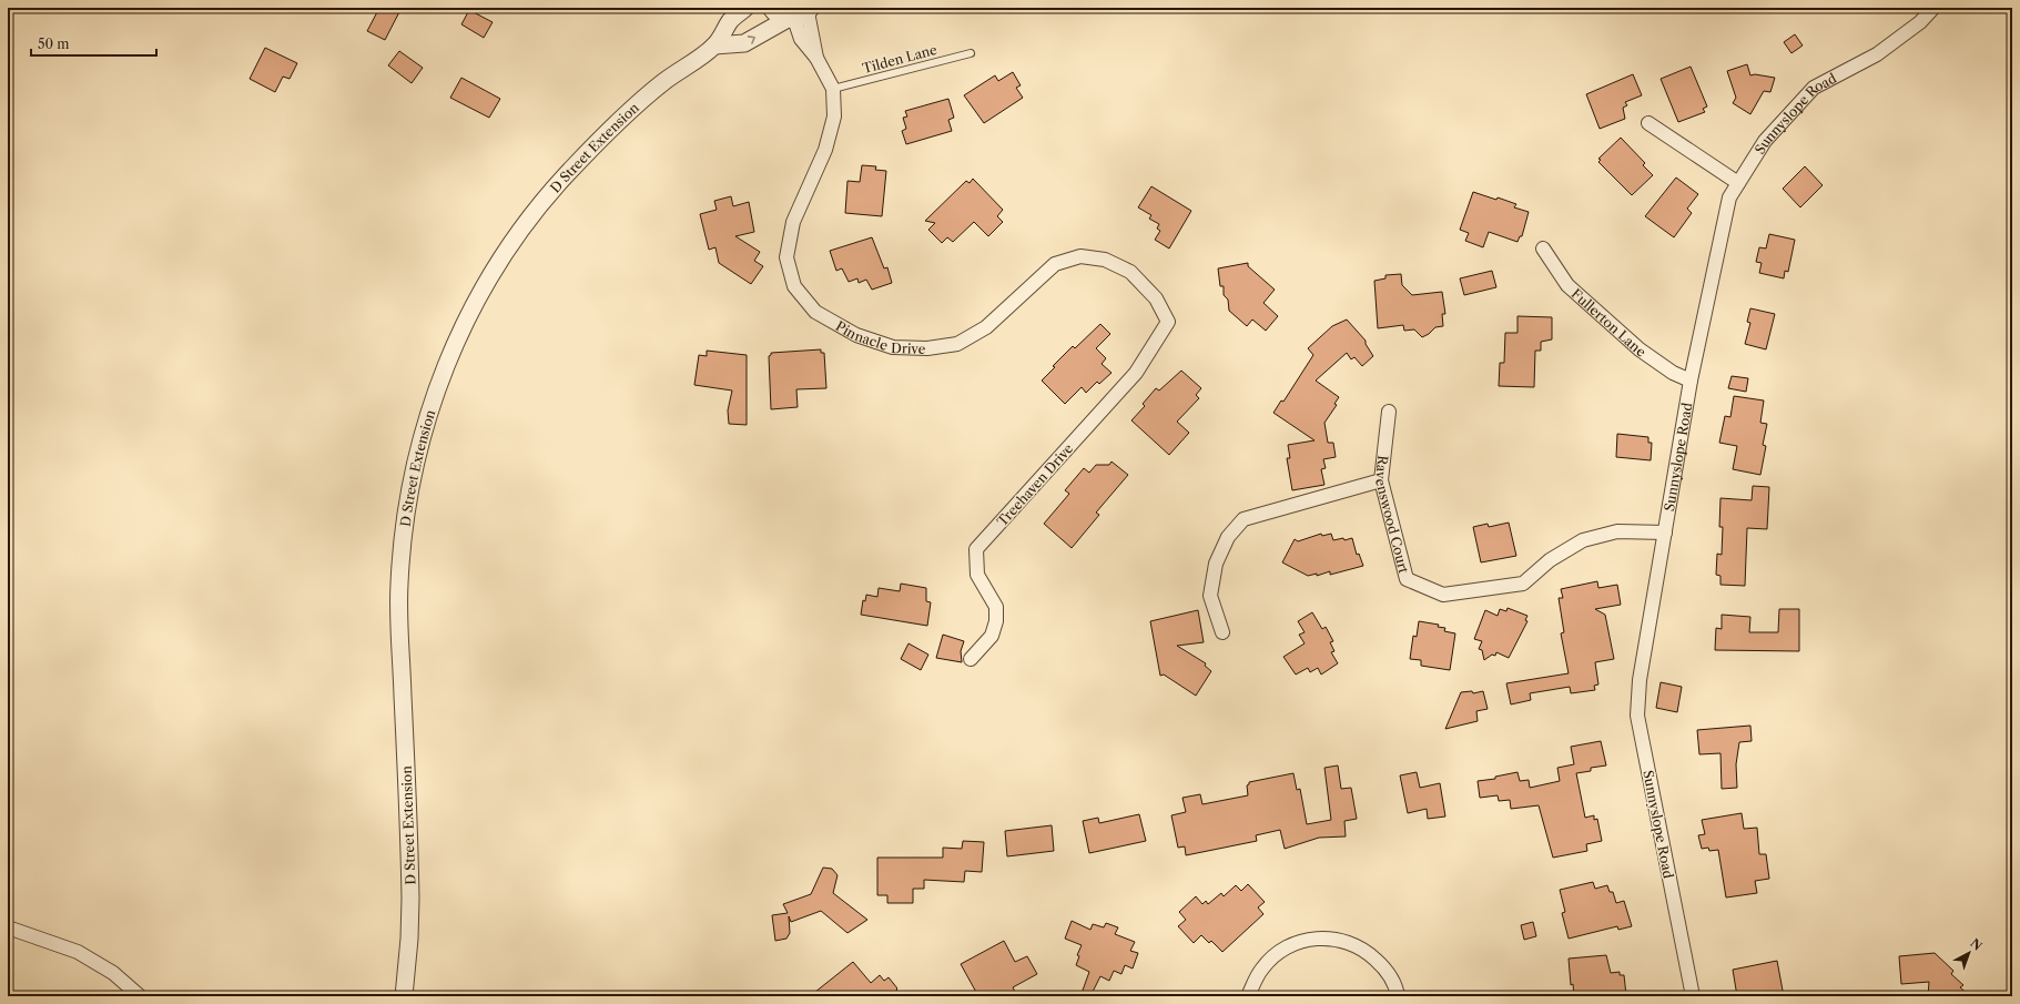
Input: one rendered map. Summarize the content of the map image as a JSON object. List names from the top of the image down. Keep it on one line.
{"streets":{"street":["Sunnyslope Road","D Street Extension","Fullerton Lane","Pinnacle Drive","Treehaven Drive","Ravenswood Court"],"lane":["Tilden Lane"]},"crossings":[["Tilden Lane","Pinnacle Drive"],["Sunnyslope Road","Fullerton Lane"],["Sunnyslope Road","Ravenswood Court"],["Pinnacle Drive","Treehaven Drive"]],"scale_bar":"50 m","north":"top right"}
